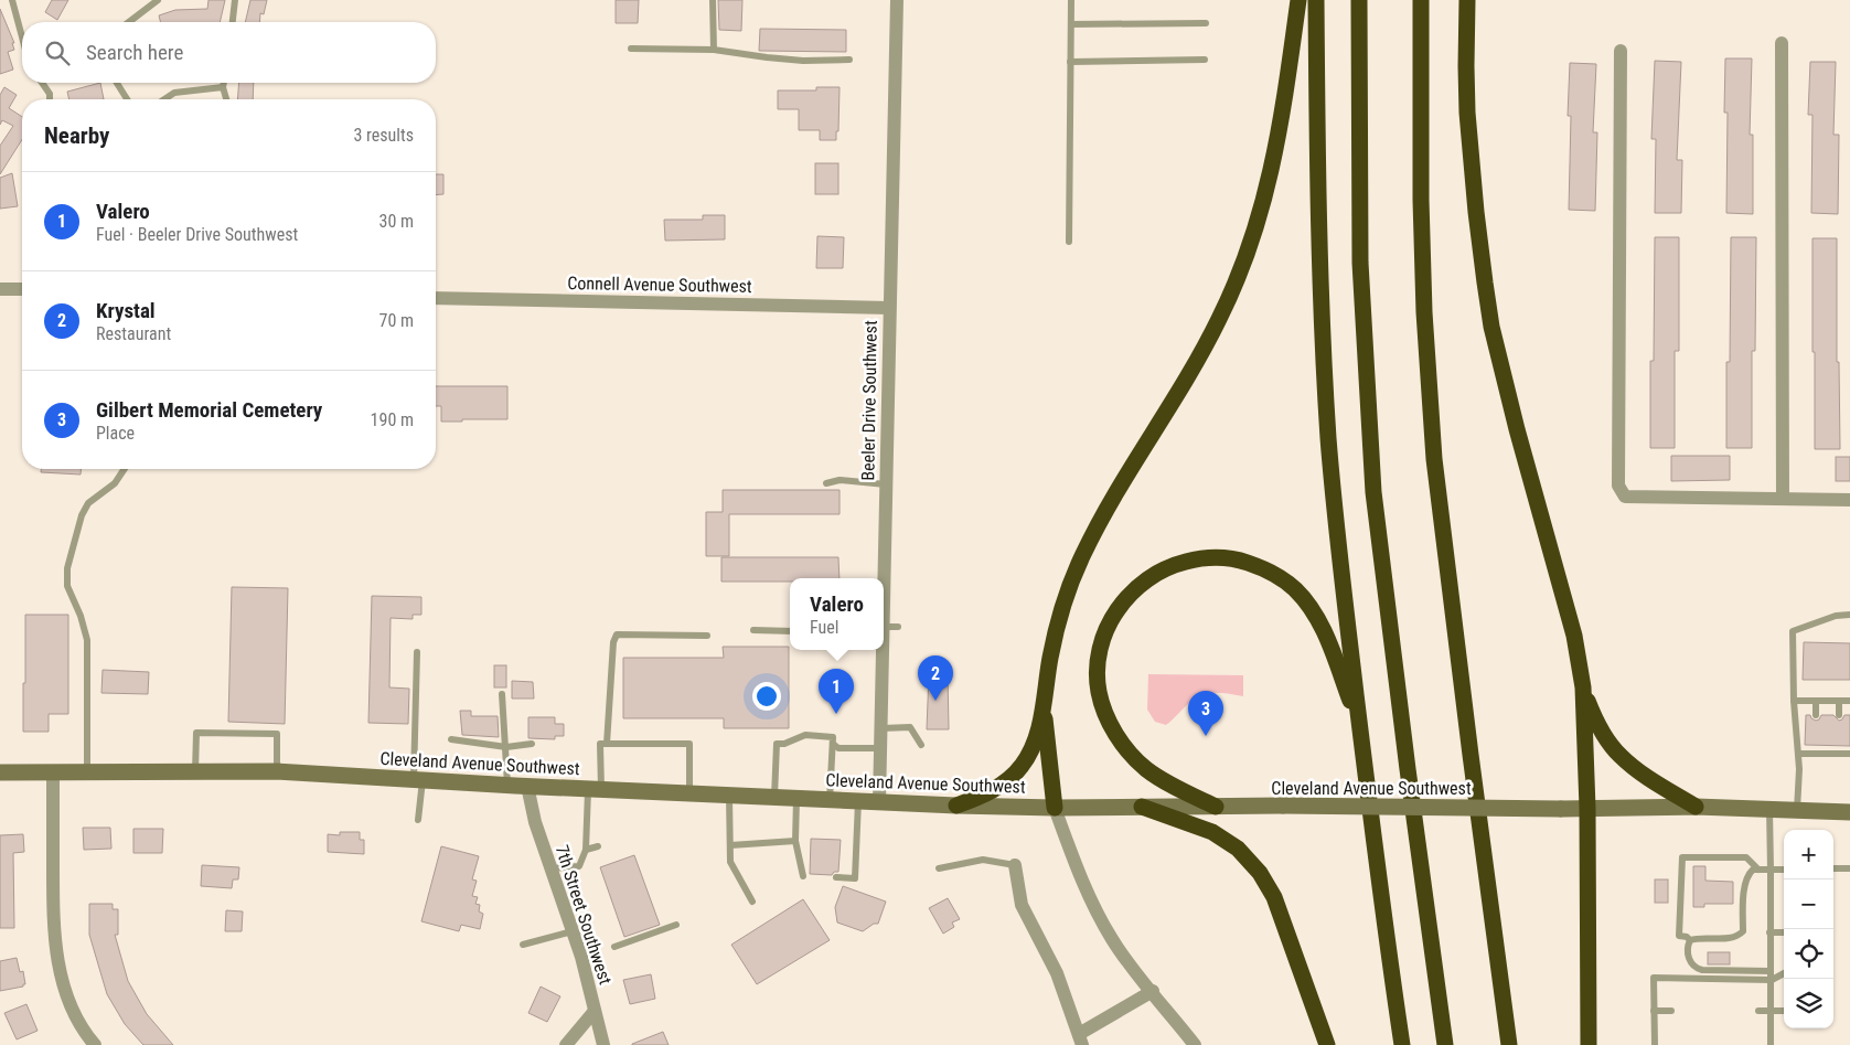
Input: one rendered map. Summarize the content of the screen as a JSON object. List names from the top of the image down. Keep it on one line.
{"streets":{"main road":["Cleveland Avenue Southwest"],"street":["Connell Avenue Southwest","Beeler Drive Southwest","7th Street Southwest"]},"crossings":[["Connell Avenue Southwest","Beeler Drive Southwest"],["Beeler Drive Southwest","Cleveland Avenue Southwest"],["Cleveland Avenue Southwest","7th Street Southwest"]],"page":{"search":"Search here","heading":["Nearby","3 results"],"list":[{"mark":"1","name":"Valero","note":"Fuel · Beeler Drive Southwest","value":"30 m"},{"mark":"2","name":"Krystal","note":"Restaurant","value":"70 m"},{"mark":"3","name":"Gilbert Memorial Cemetery","note":"Place","value":"190 m"}],"popup":["Valero","Fuel"],"pins":["2","1","3"],"map_buttons":["+","−"]}}
